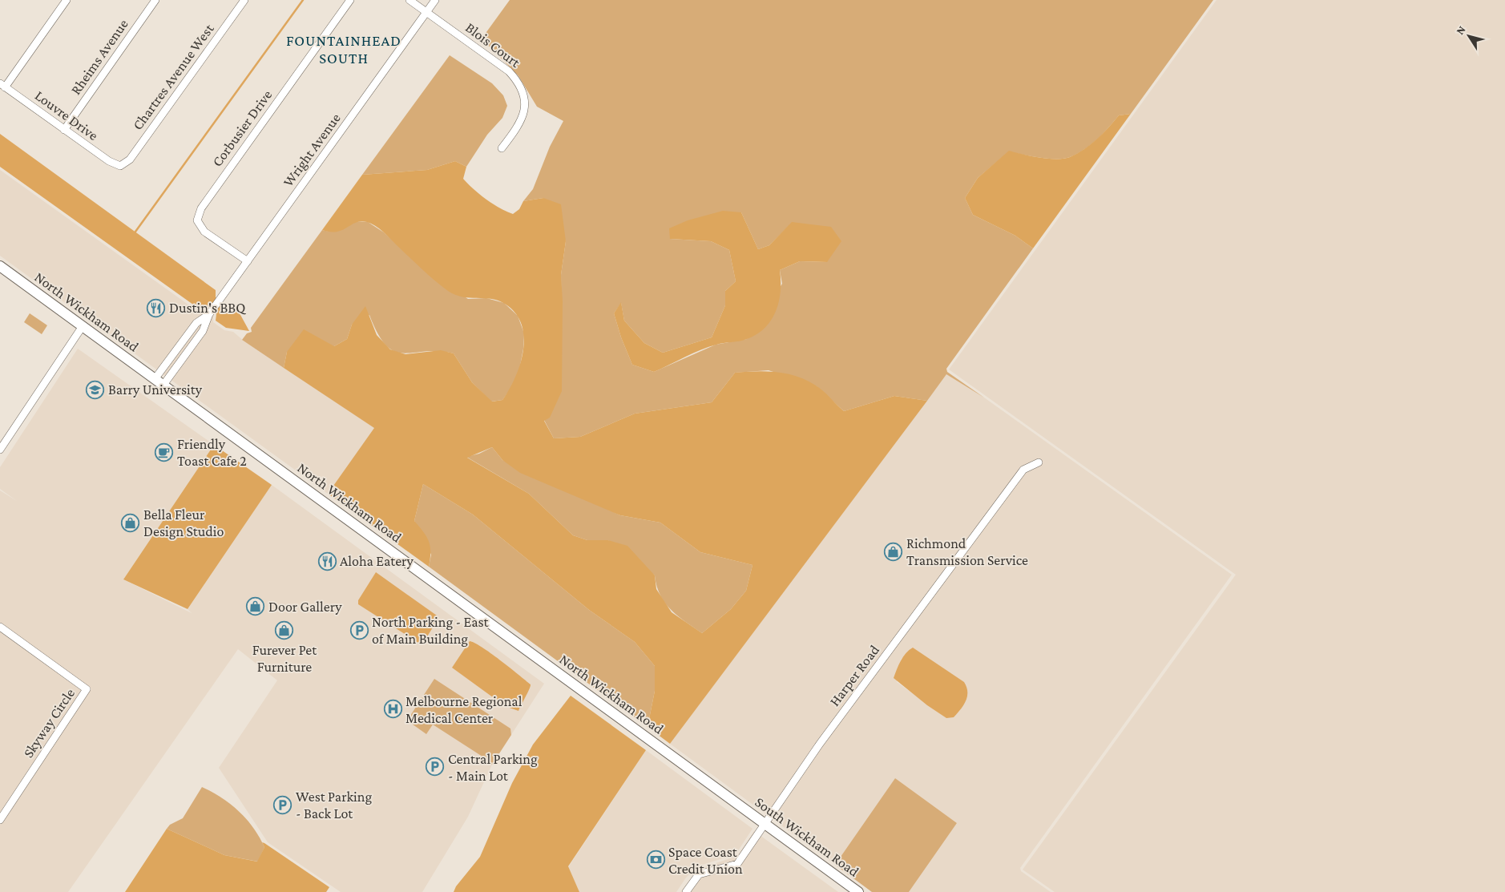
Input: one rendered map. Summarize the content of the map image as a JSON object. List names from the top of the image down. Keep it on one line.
{"streets":{"main road":["North Wickham Road","South Wickham Road"],"street":["Blois Court","Rheims Avenue","Chartres Avenue West","Louvre Drive","Corbusier Drive","Wright Avenue","Harper Road","Skyway Circle"]},"crossings":[["Blois Court","Wright Avenue"],["Rheims Avenue","Louvre Drive"],["Chartres Avenue West","Louvre Drive"],["Corbusier Drive","Wright Avenue"],["Wright Avenue","North Wickham Road"],["North Wickham Road","South Wickham Road"],["Harper Road","South Wickham Road"]],"districts":["FOUNTAINHEAD SOUTH"],"places":{"restaurant":["Dustin's BBQ","Aloha Eatery"],"school or university":["Barry University"],"cafe":["Friendly Toast Cafe 2"],"shop":["Bella Fleur Design Studio","Richmond Transmission Service","Door Gallery","Furever Pet Furniture"],"parking":["North Parking - East of Main Building","Central Parking - Main Lot","West Parking - Back Lot"],"hospital":["Melbourne Regional Medical Center"],"bank":["Space Coast Credit Union"]},"north":"top left"}
